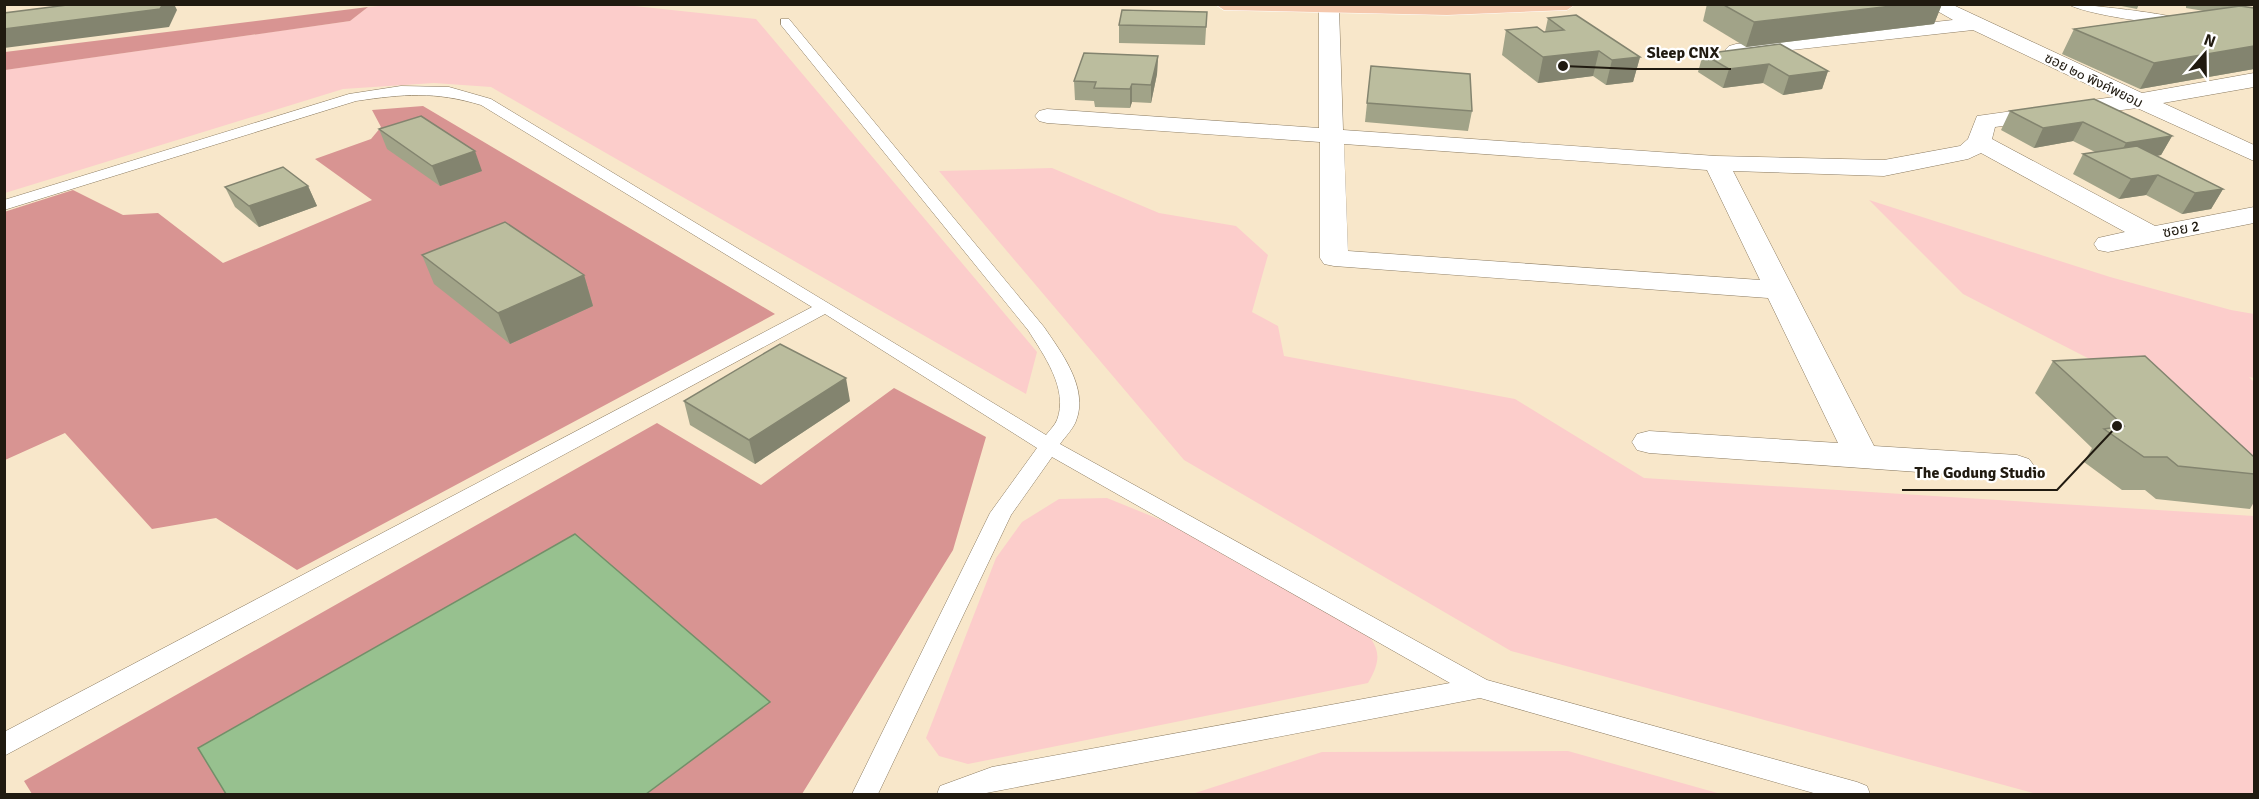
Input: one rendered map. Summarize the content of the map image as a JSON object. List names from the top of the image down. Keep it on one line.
{"streets":{"street":["ซอย ๒๐ พิงค์พยอม","ซอย 2"]},"places":["Sleep CNX","The Godung Studio"],"north":"top"}
